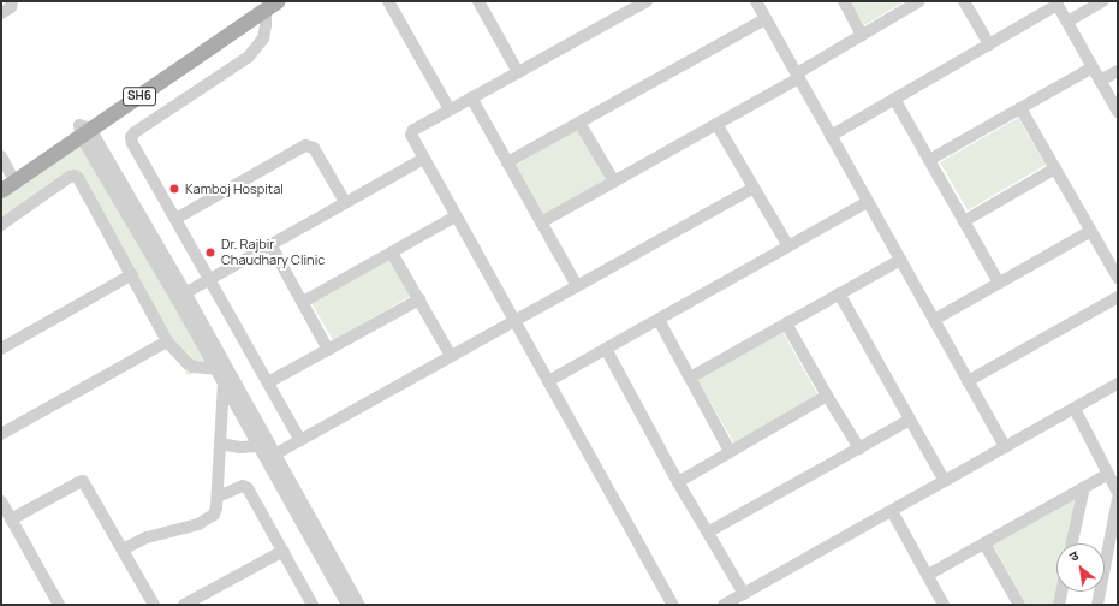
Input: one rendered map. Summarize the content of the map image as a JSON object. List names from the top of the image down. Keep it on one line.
{"streets":{"main road":["SH6"]},"places":["Kamboj Hospital","Dr. Rajbir Chaudhary Clinic"],"north":"top left"}
